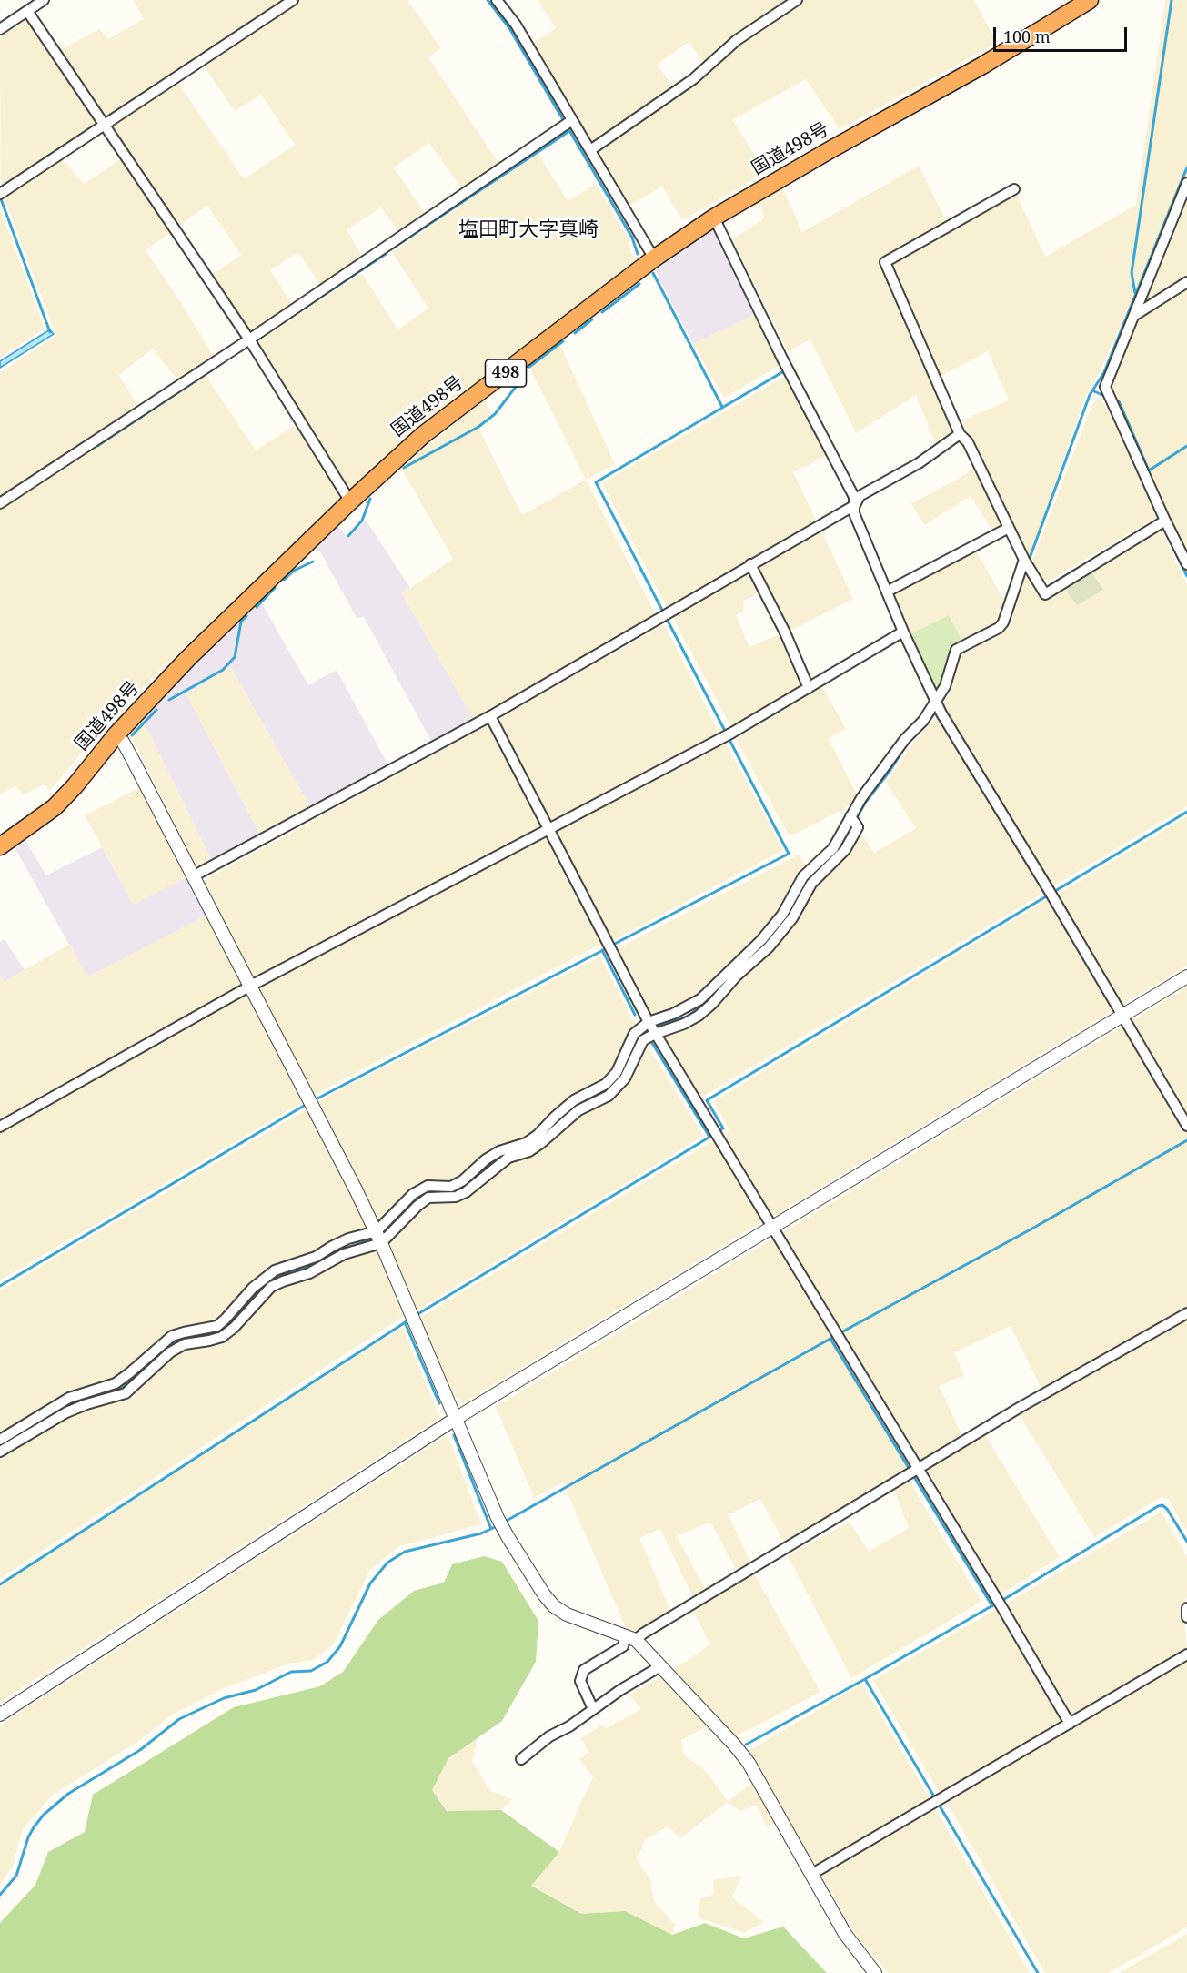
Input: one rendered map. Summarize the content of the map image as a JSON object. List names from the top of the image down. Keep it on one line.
{"streets":{"highway":["国道498号","498"]},"districts":["塩田町大字真崎"],"scale_bar":"100 m"}
